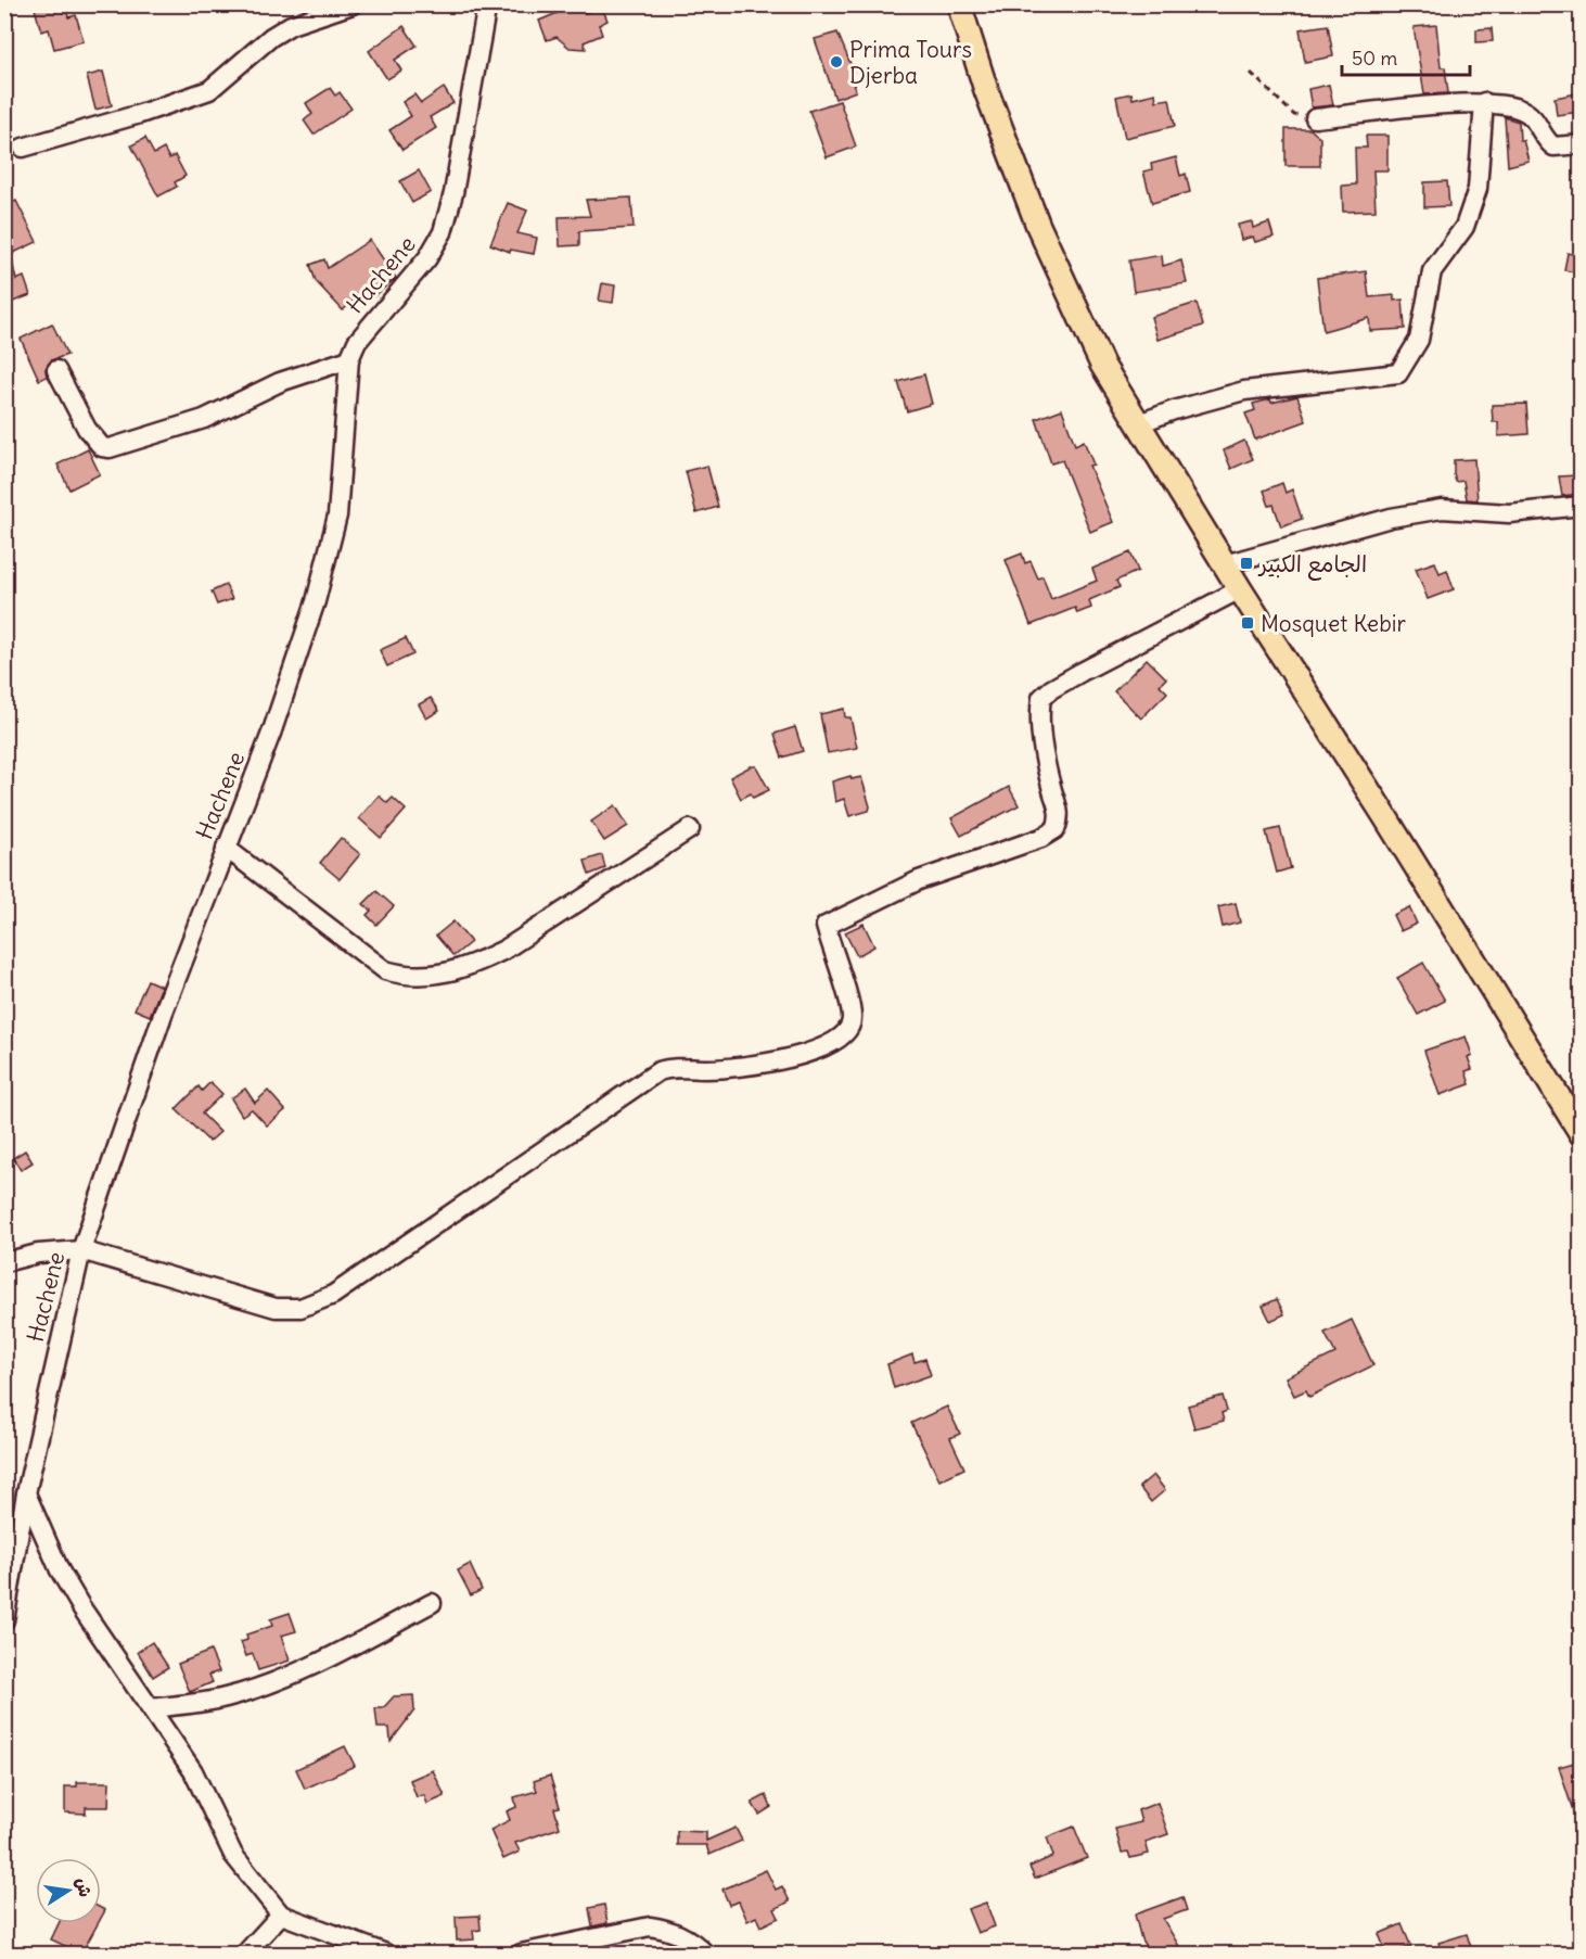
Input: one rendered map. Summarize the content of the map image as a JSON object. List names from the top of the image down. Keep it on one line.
{"streets":{"street":["Hachene"]},"places":{"other":["Prima Tours Djerba"],"transit":["الجامع الكبير","Mosquet Kebir"]},"scale_bar":"50 m","north":"right"}
